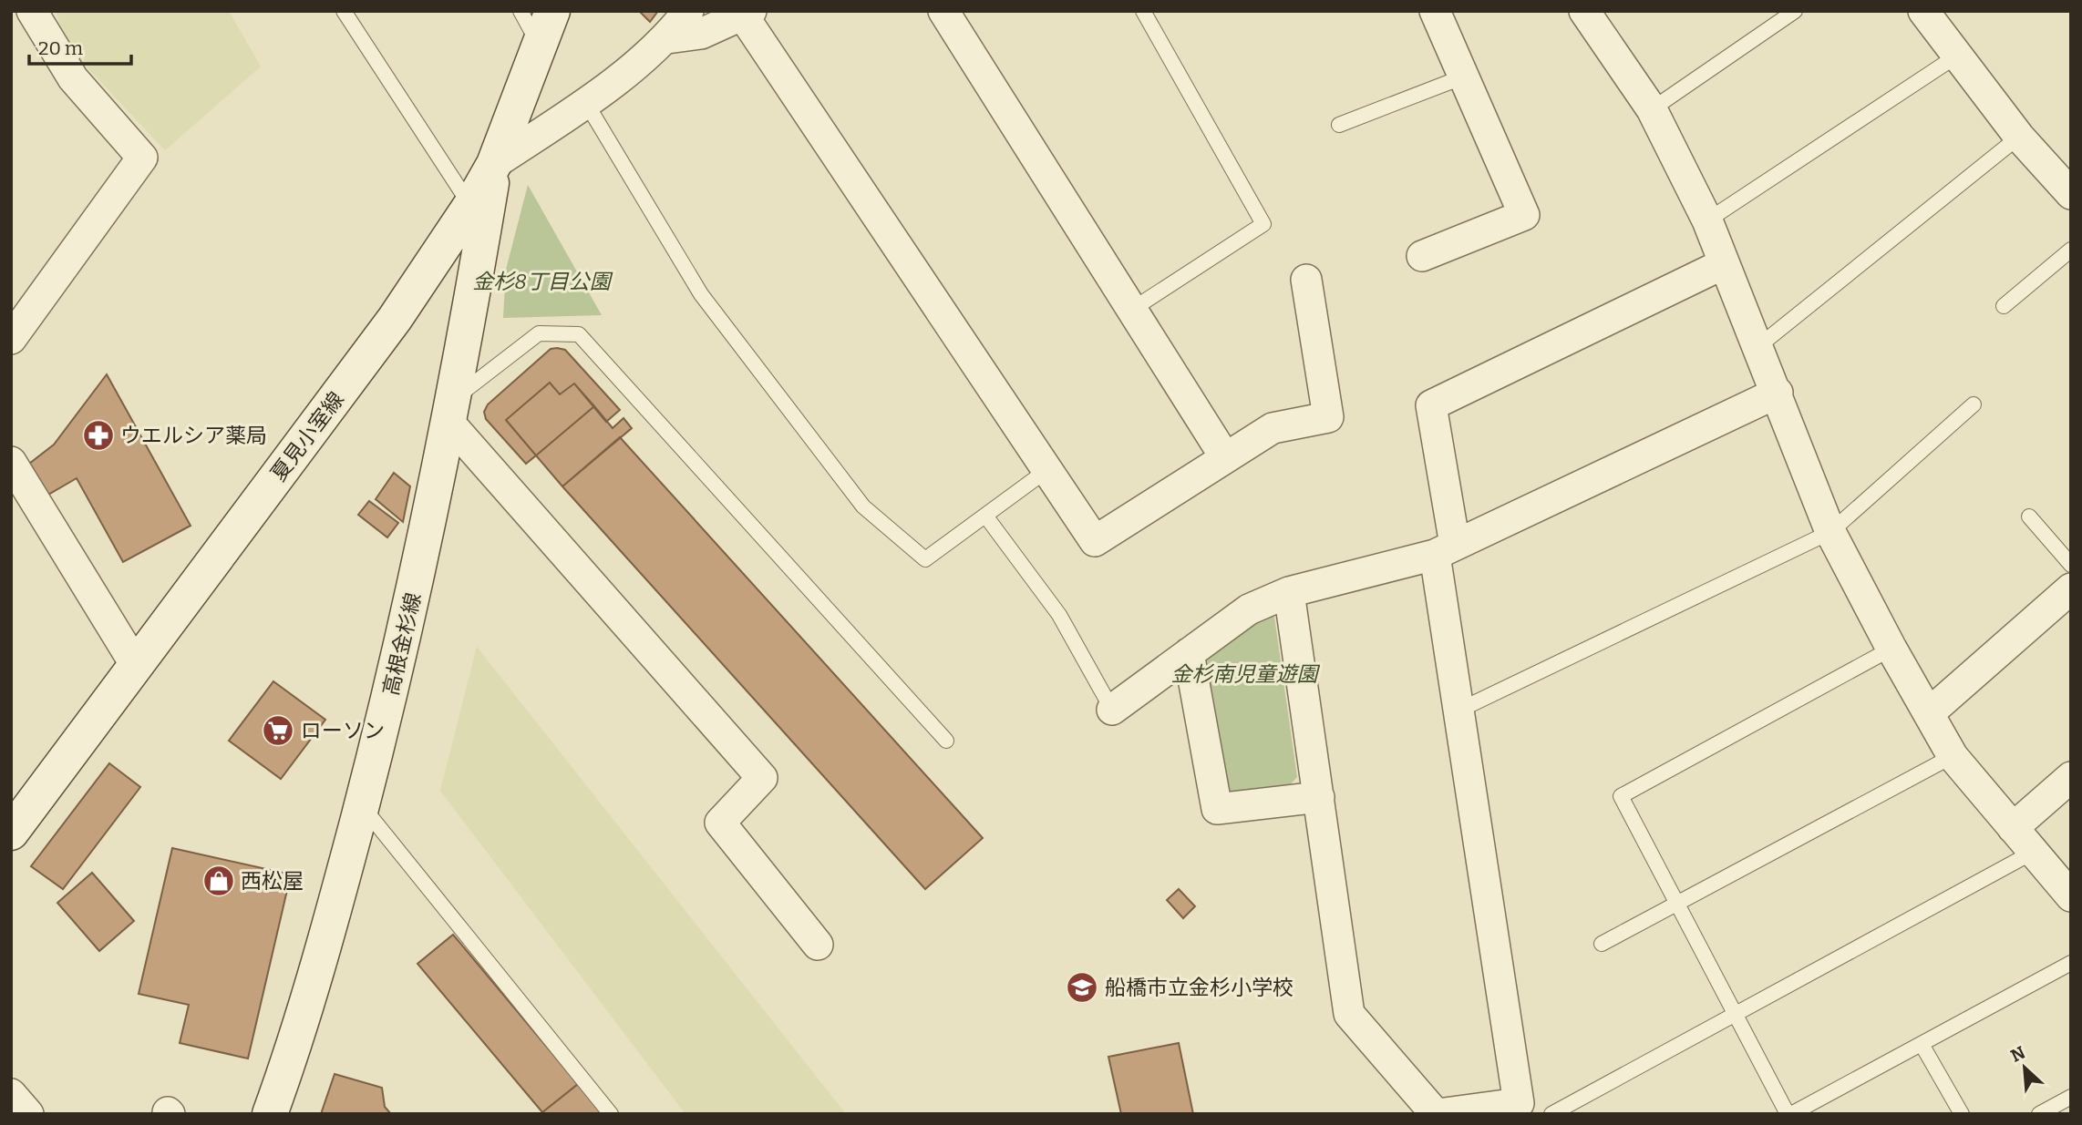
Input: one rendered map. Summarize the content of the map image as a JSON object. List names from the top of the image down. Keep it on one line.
{"streets":{"main road":["夏見小室線","高根金杉線"]},"crossings":[["夏見小室線","高根金杉線"]],"parks":["金杉8丁目公園","金杉南児童遊園"],"places":{"pharmacy":["ウエルシア薬局"],"supermarket":["ローソン"],"shop":["西松屋"],"school or university":["船橋市立金杉小学校"]},"scale_bar":"20 m","north":"top left"}
